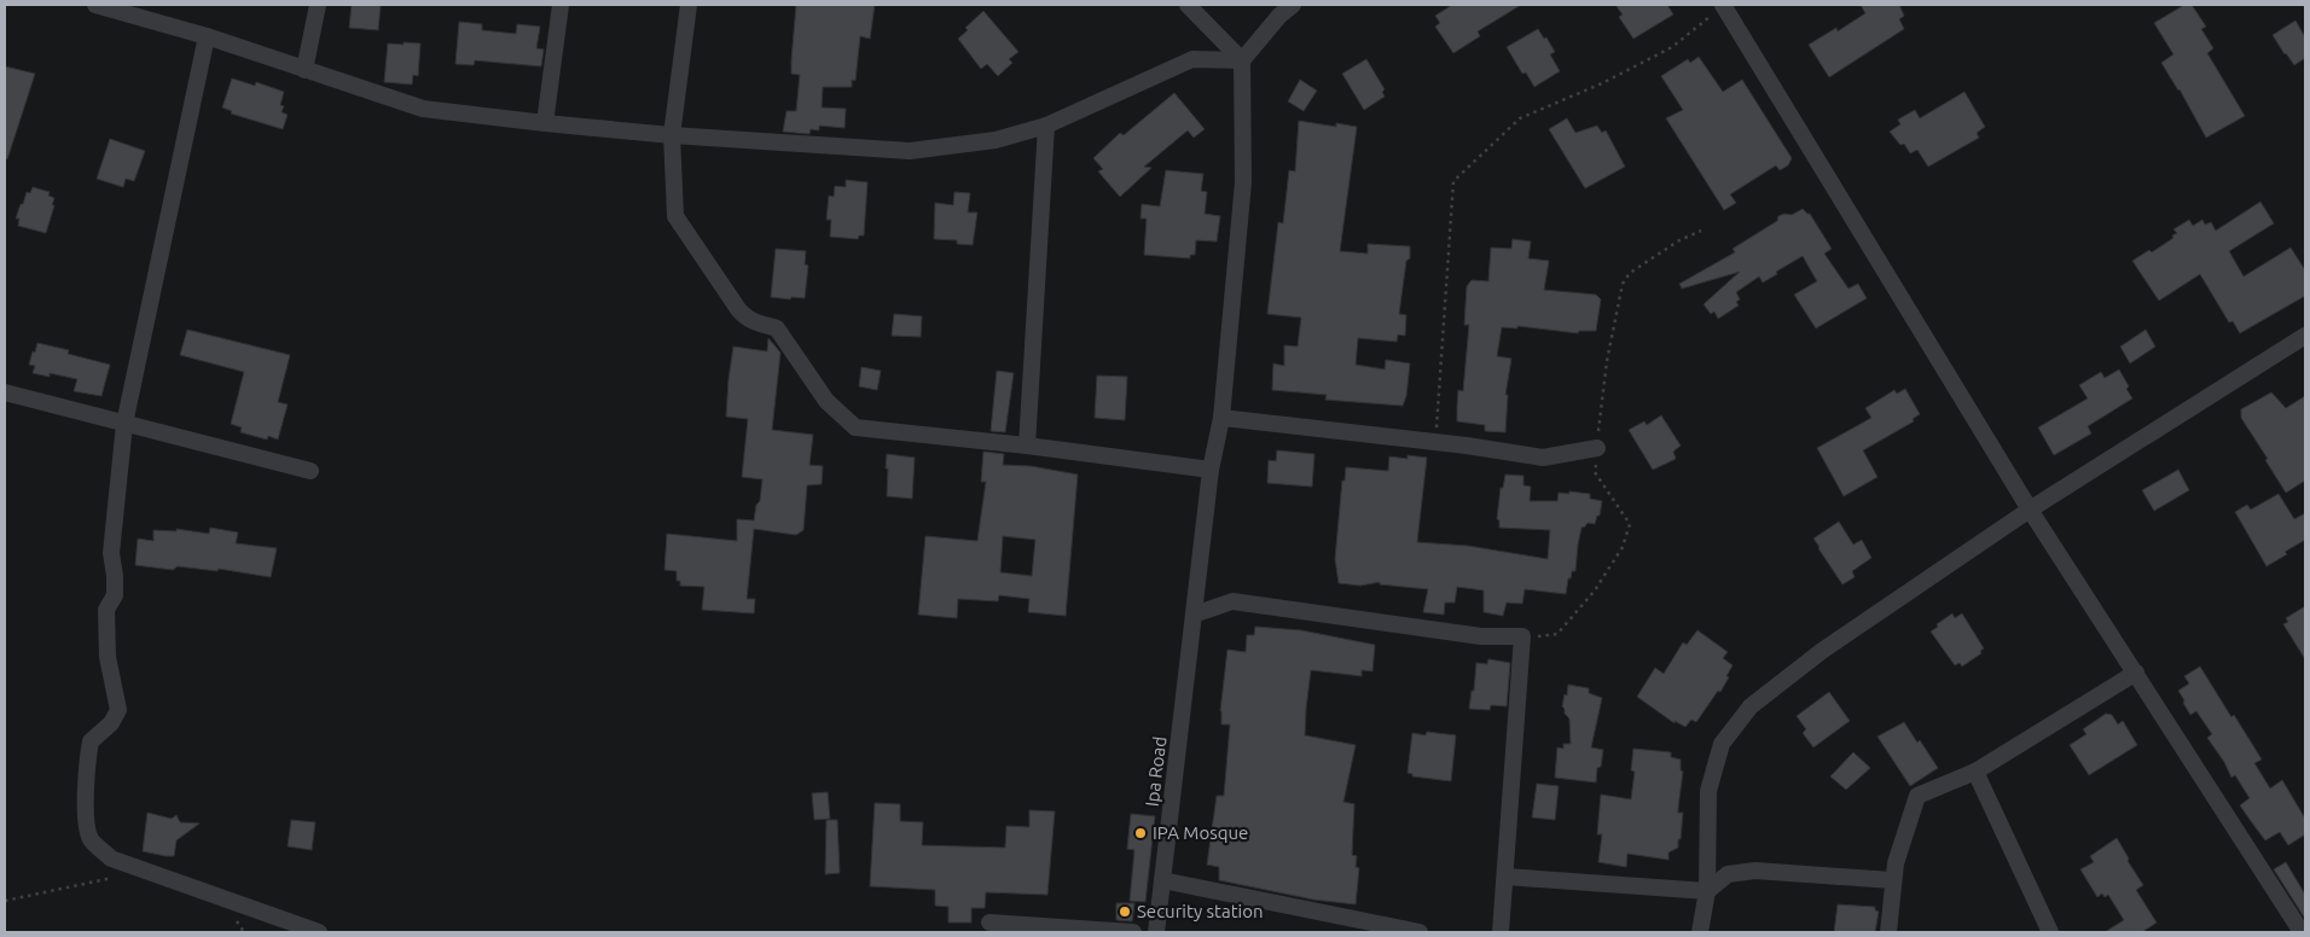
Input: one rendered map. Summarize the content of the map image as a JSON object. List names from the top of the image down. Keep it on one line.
{"streets":{"street":["Ipa Road"]},"places":["IPA Mosque","Security station"]}
